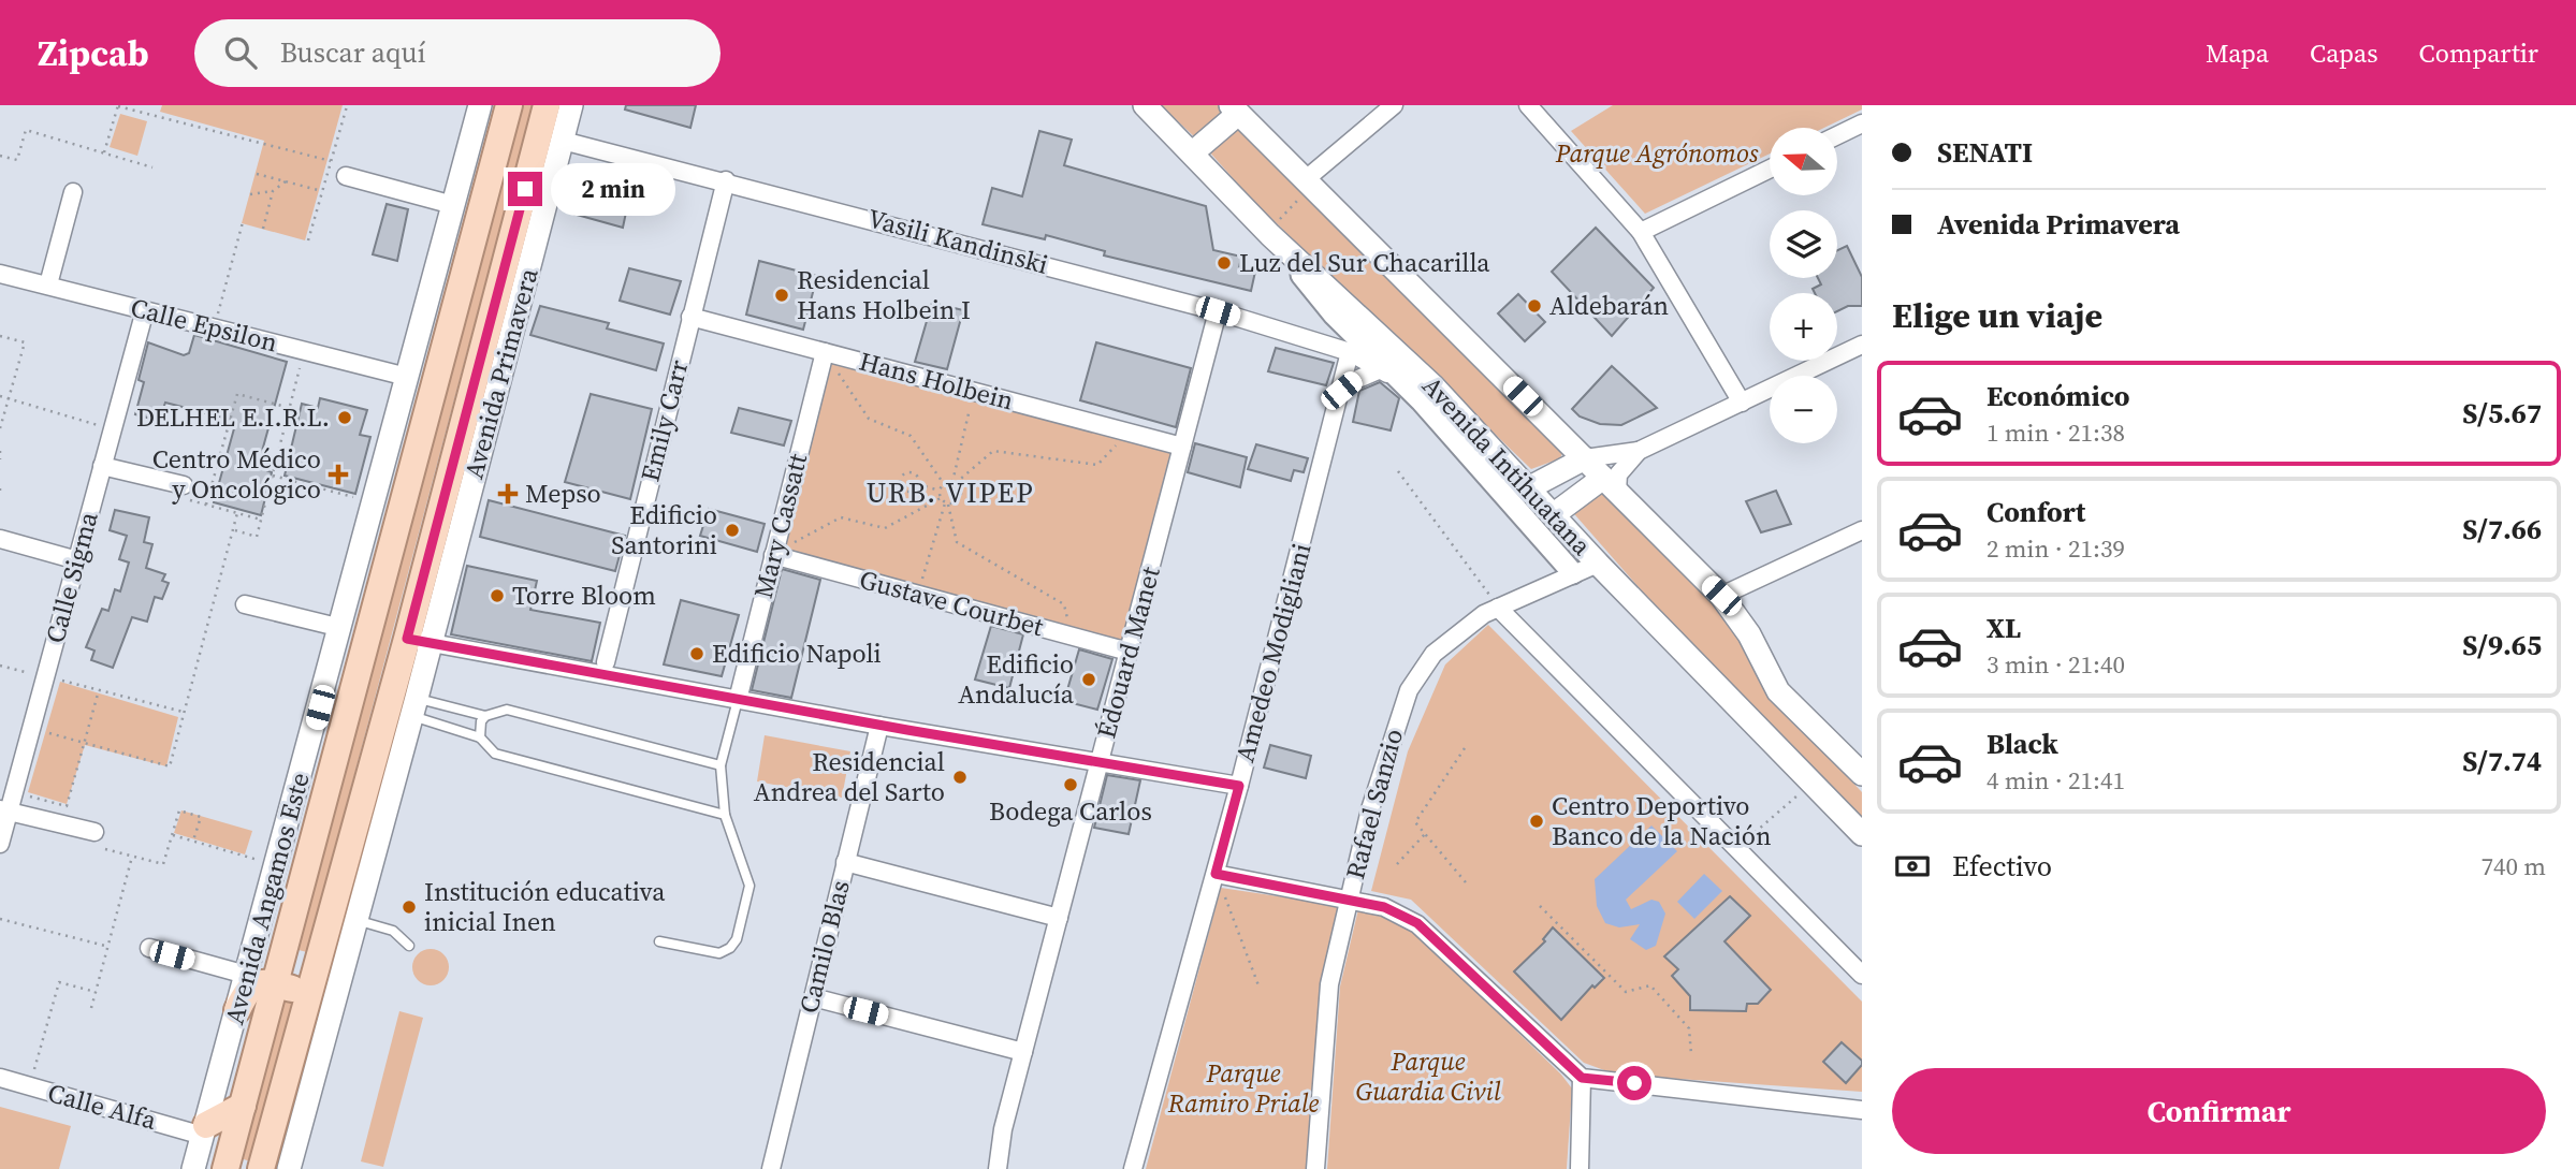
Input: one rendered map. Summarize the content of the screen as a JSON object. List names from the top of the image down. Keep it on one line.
{"streets":{"main road":["Avenida Primavera","Avenida Intihuatana","Avenida Angamos Este"],"street":["Vasili Kandinski","Calle Epsilon","Hans Holbein","Emily Carr","Mary Cassatt","Calle Sigma","Gustave Courbet","Édouard Manet","Amedeo Modigliani","Rafael Sanzio","Camilo Blas","Calle Alfa"]},"crossings":[["Vasili Kandinski","Avenida Primavera"],["Vasili Kandinski","Emily Carr"],["Vasili Kandinski","Édouard Manet"],["Vasili Kandinski","Amedeo Modigliani"],["Calle Epsilon","Calle Sigma"],["Hans Holbein","Emily Carr"],["Hans Holbein","Mary Cassatt"],["Hans Holbein","Édouard Manet"],["Avenida Intihuatana","Rafael Sanzio"],["Mary Cassatt","Gustave Courbet"],["Gustave Courbet","Édouard Manet"],["Avenida Angamos Este","Calle Alfa"]],"districts":["URB. VIPEP"],"parks":["Parque Agrónomos","Parque Guardia Civil","Parque Ramiro Priale"],"places":{"other":["Luz del Sur Chacarilla","Residencial Hans Holbein I","Aldebarán","DELHEL E.I.R.L.","Edificio Santorini","Torre Bloom","Edificio Napoli","Edificio Andalucía","Residencial Andrea del Sarto","Bodega Carlos","Centro Deportivo Banco de la Nación","Institución educativa inicial Inen"],"health":["Centro Médico y Oncológico","Mepso"]},"north":"left","page":{"header":"Zipcab","search":"Buscar aquí","nav":["Mapa","Capas","Compartir"],"banner":["SENATI","Avenida Primavera"],"map_buttons":["+","−"],"bubble":"2 min","heading":"Elige un viaje","list":[{"name":"Económico","note":"1 min · 21:38","value":"S/5.67"},{"name":"Confort","note":"2 min · 21:39","value":"S/7.66"},{"name":"XL","note":"3 min · 21:40","value":"S/9.65"},{"name":"Black","note":"4 min · 21:41","value":"S/7.74"}],"pay":["Efectivo","740 m"],"buttons":"Confirmar"}}
